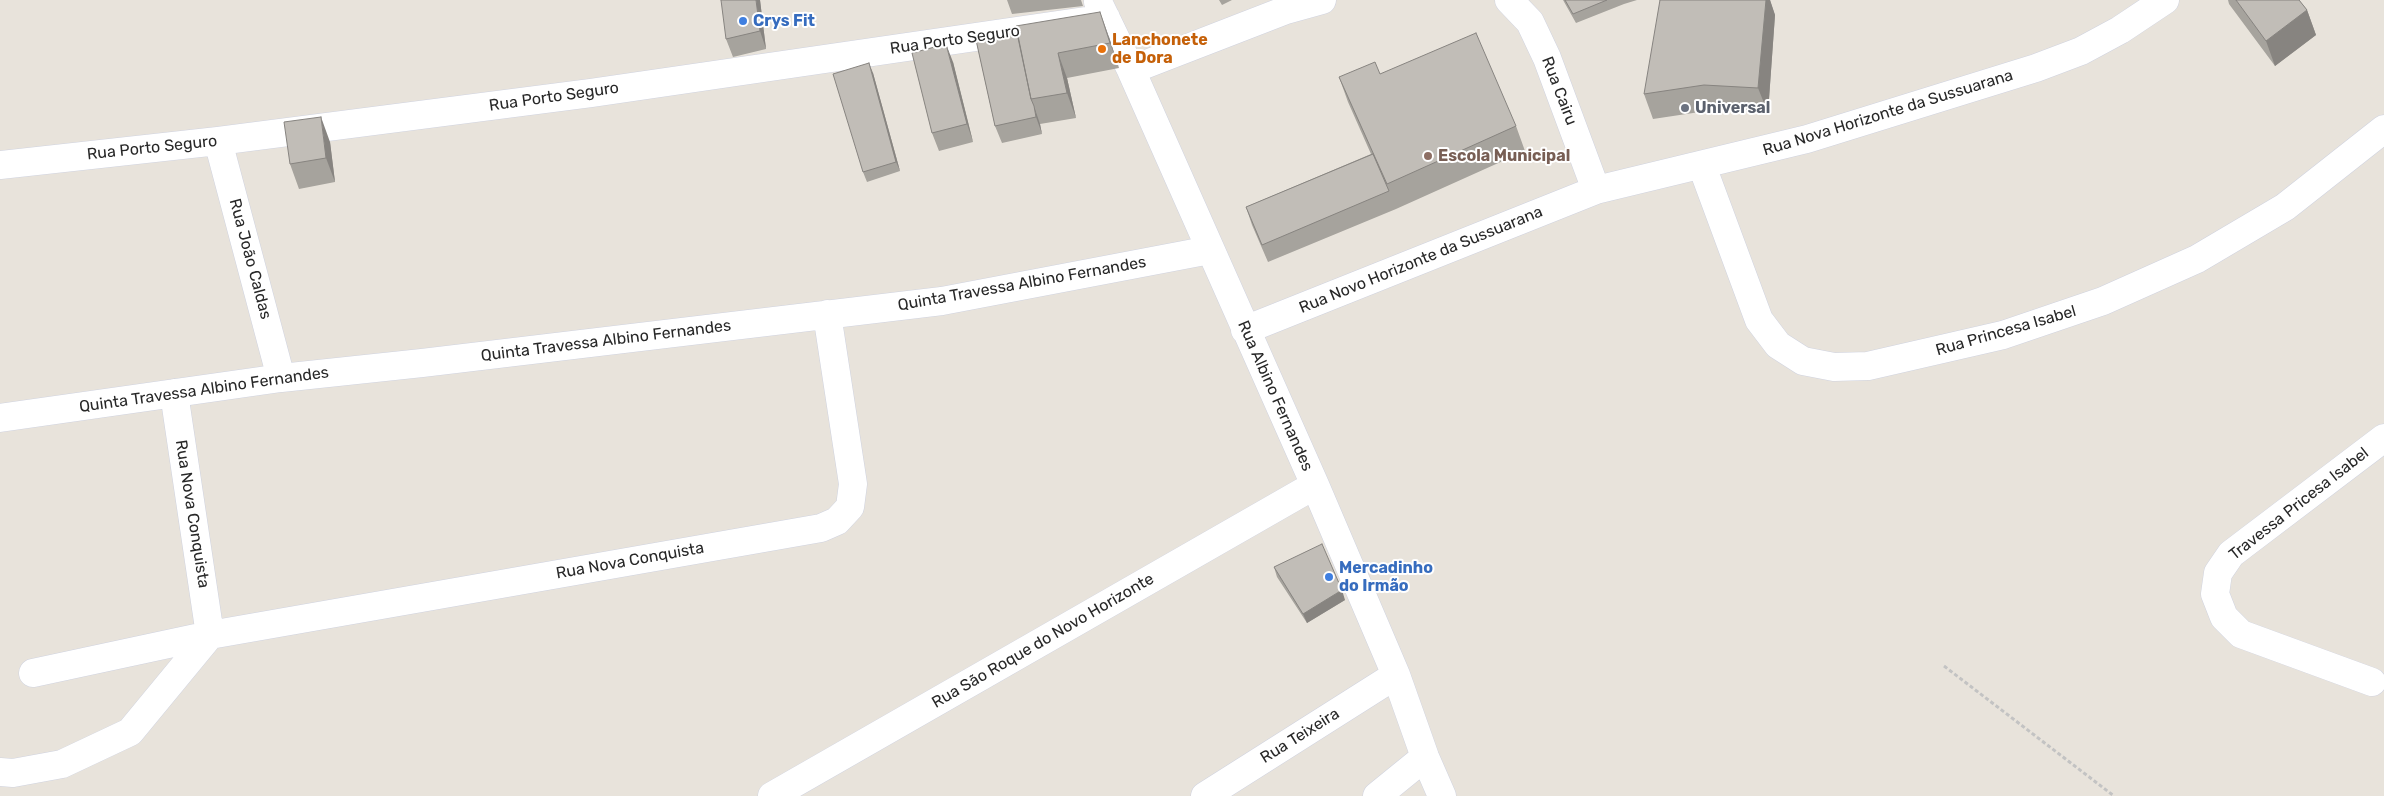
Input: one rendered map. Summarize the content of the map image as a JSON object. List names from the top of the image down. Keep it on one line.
{"streets":{"street":["Rua Porto Seguro","Rua Cairu","Rua Nova Horizonte da Sussuarana","Rua João Caldas","Rua Novo Horizonte da Sussuarana","Quinta Travessa Albino Fernandes","Rua Princesa Isabel","Rua Albino Fernandes","Travessa Pricesa Isabel","Rua Nova Conquista","Rua São Roque do Novo Horizonte","Rua Teixeira"]},"crossings":[["Rua Porto Seguro","Rua João Caldas"],["Rua Porto Seguro","Rua Albino Fernandes"],["Rua Cairu","Rua Nova Horizonte da Sussuarana"],["Rua Cairu","Rua Novo Horizonte da Sussuarana"],["Rua Nova Horizonte da Sussuarana","Rua Novo Horizonte da Sussuarana"],["Rua Nova Horizonte da Sussuarana","Rua Princesa Isabel"],["Rua João Caldas","Quinta Travessa Albino Fernandes"],["Rua Novo Horizonte da Sussuarana","Rua Albino Fernandes"],["Quinta Travessa Albino Fernandes","Rua Albino Fernandes"],["Quinta Travessa Albino Fernandes","Rua Nova Conquista"],["Rua Albino Fernandes","Rua São Roque do Novo Horizonte"],["Rua Albino Fernandes","Rua Teixeira"]],"places":["Crys Fit","Lanchonete de Dora","Universal","Escola Municipal","Mercadinho do Irmão"]}
